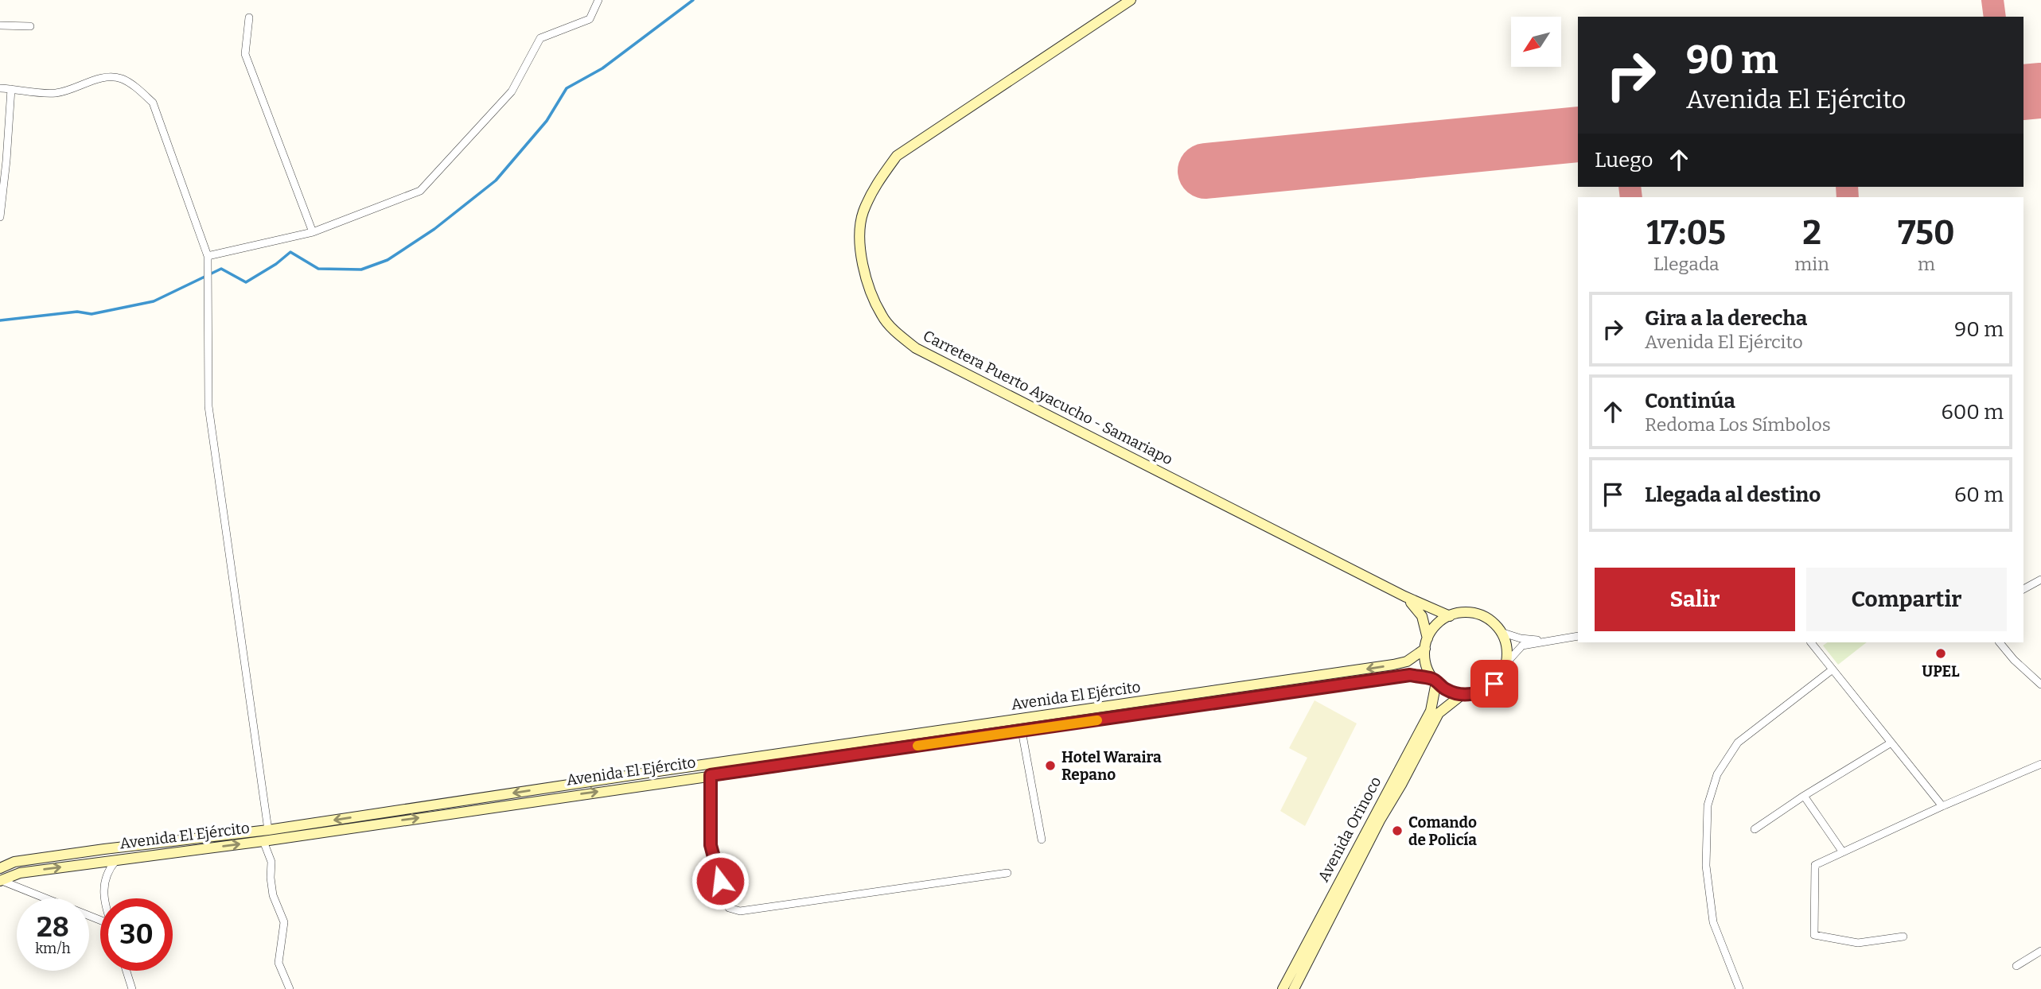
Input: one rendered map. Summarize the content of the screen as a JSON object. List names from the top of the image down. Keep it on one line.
{"streets":{"street":["Carretera Puerto Ayacucho - Samariapo","Avenida El Ejército","Avenida Orinoco"]},"crossings":[["Carretera Puerto Ayacucho - Samariapo","Avenida El Ejército"],["Carretera Puerto Ayacucho - Samariapo","Avenida Orinoco"],["Avenida El Ejército","Avenida Orinoco"]],"places":["UPEL","Hotel Waraira Repano","Comando de Policía"],"north":"bottom left","page":{"turn":["90 m","Avenida El Ejército"],"then":"Luego","eta":["17:05","Llegada","2","min","750","m"],"list":[{"name":"Gira a la derecha","note":"Avenida El Ejército","value":"90 m"},{"name":"Continúa","note":"Redoma Los Símbolos","value":"600 m"},{"name":"Llegada al destino","value":"60 m"}],"buttons":["Salir","Compartir"],"speed":"28 km/h","limit":"30"}}
